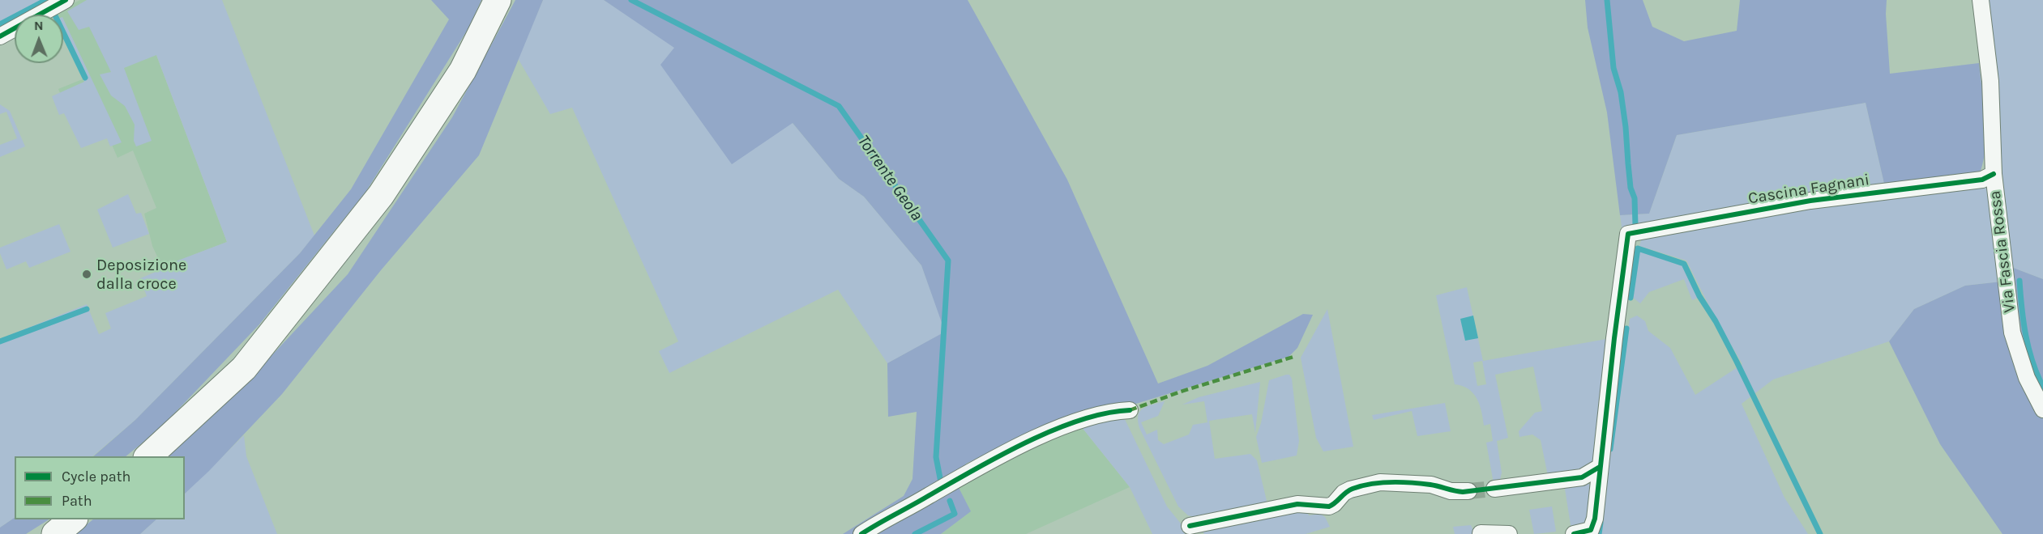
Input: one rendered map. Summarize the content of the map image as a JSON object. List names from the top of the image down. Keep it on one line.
{"streets":{"street":["Cascina Fagnani","Via Fascia Rossa"]},"crossings":[["Cascina Fagnani","Via Fascia Rossa"]],"water":["Torrente Geola"],"places":["Deposizione dalla croce"],"legend":["Cycle path","Path"],"north":"top"}
